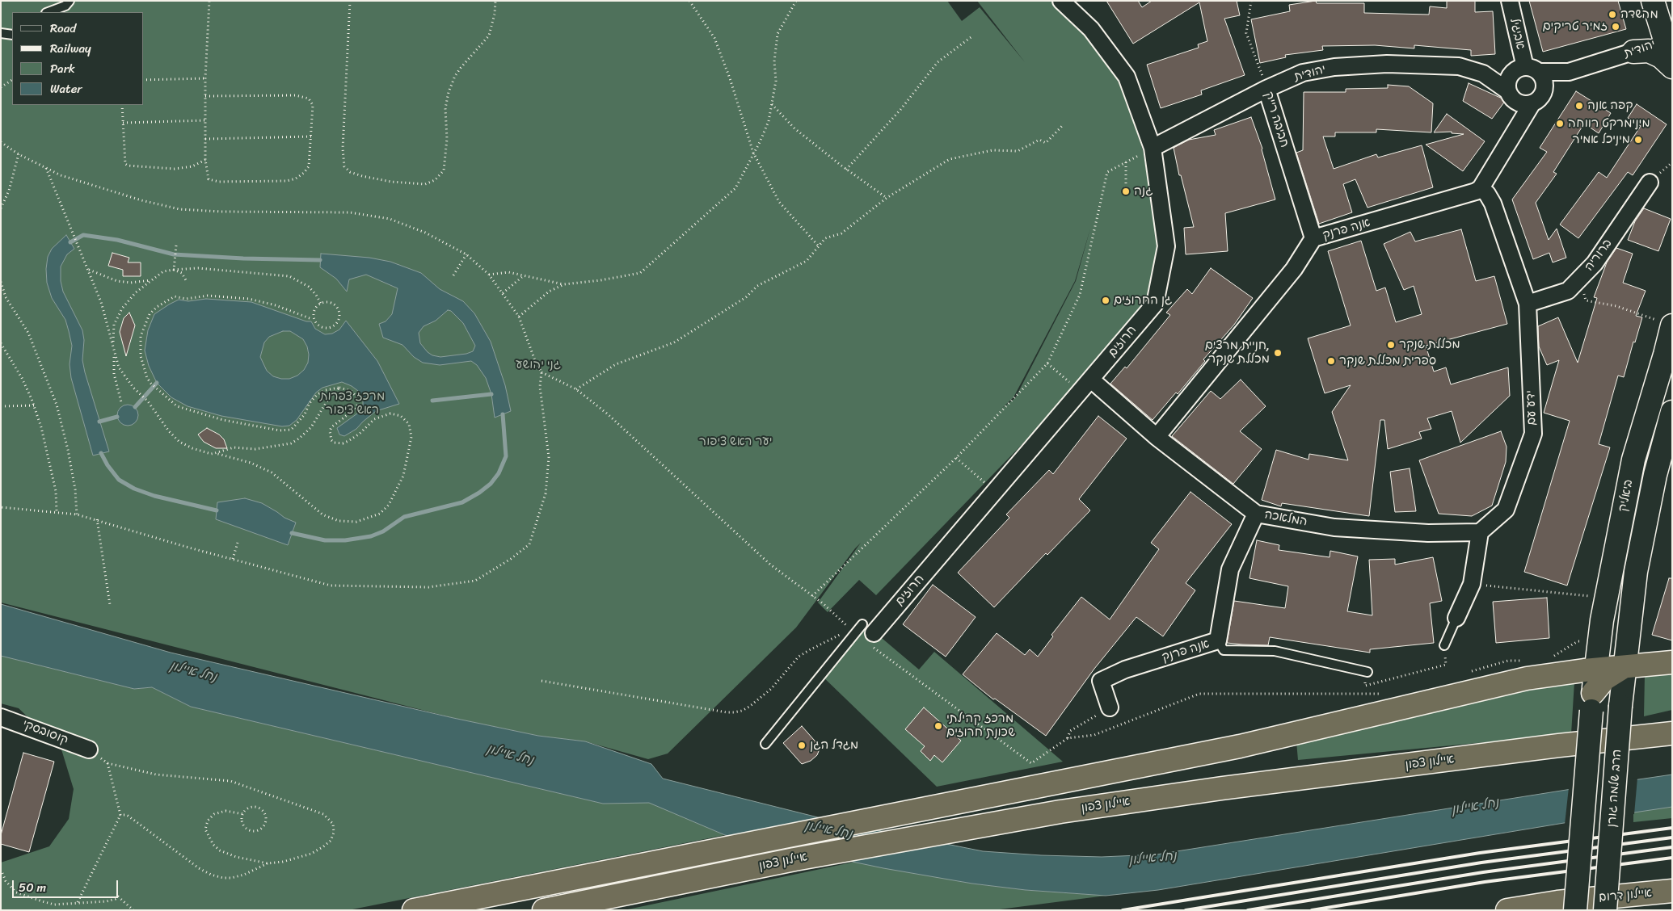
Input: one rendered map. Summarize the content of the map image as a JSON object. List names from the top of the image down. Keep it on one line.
{"streets":{"highway":["איילון צפון","איילון דרום"],"main road":["ביאליק","הרב שלמה גורן"],"street":["אביגיל","יהודית","חביבה רייק","אנה פרנק","ברוריה","חרוזים","ידע עם","המלאכה","קוסובסקי"]},"crossings":[["אביגיל","יהודית"],["יהודית","חביבה רייק"],["יהודית","חרוזים"],["חביבה רייק","אנה פרנק"],["אנה פרנק","ידע עם"],["אנה פרנק","המלאכה"],["ברוריה","ידע עם"],["חרוזים","המלאכה"],["ידע עם","המלאכה"],["ביאליק","הרב שלמה גורן"]],"water":["נחל איילון"],"parks":["גני יהושע","מרכז צפרות ראש ציפור","יער ראש ציפור"],"places":["מהשדה","זמיר טריקים","קפה אנה","מינימרקט רווחה","מיניכל אמיר","גנה","גן החרוזים","מכללת שנקר","חניית מרצים, מכללת שנקר","ספרית מכללת שנקר","מרכז קהילתי שכונת חרוזים","מגדל הגן"],"legend":["Road","Railway","Park","Water"],"scale_bar":"50 m"}
